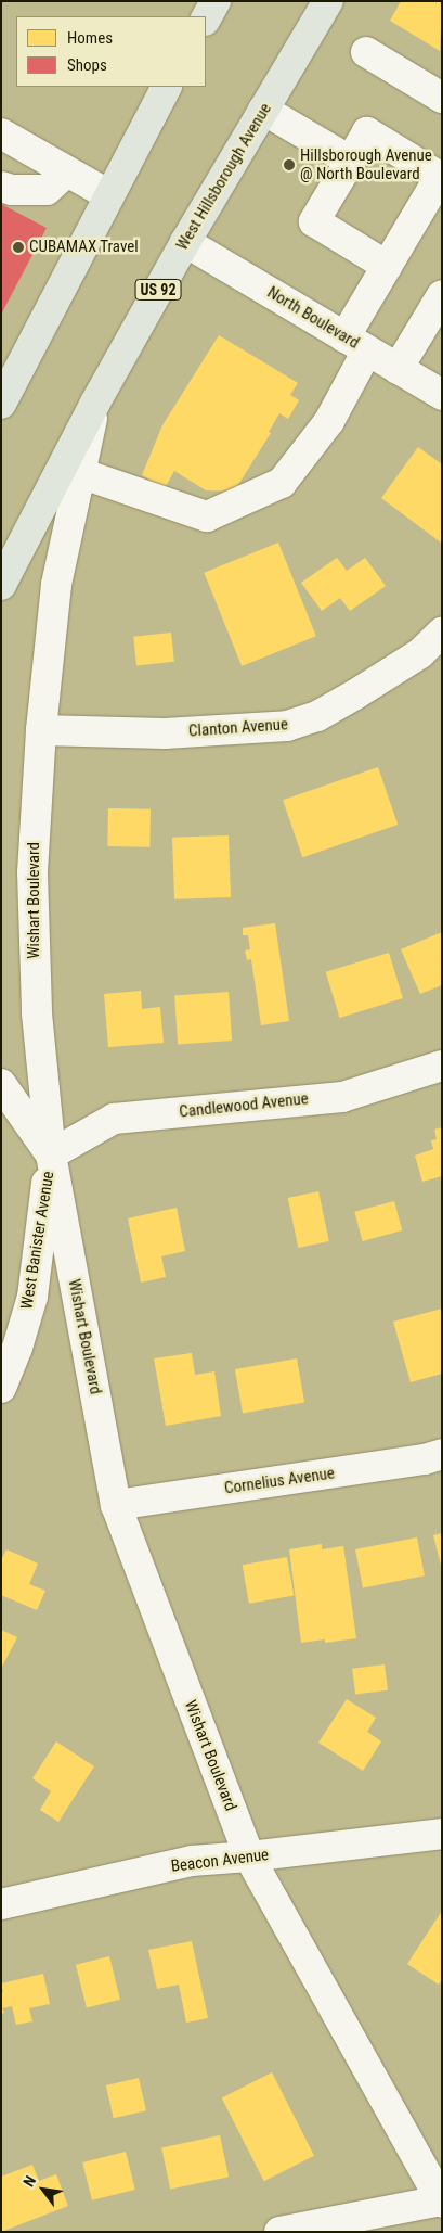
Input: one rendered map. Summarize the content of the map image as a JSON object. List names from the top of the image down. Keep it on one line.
{"streets":{"main road":["West Hillsborough Avenue","US 92"],"street":["North Boulevard","Clanton Avenue","Wishart Boulevard","Candlewood Avenue","West Banister Avenue","Cornelius Avenue","Beacon Avenue"]},"crossings":[["West Hillsborough Avenue","North Boulevard"],["West Hillsborough Avenue","Wishart Boulevard"],["Clanton Avenue","Wishart Boulevard"],["Wishart Boulevard","Candlewood Avenue"],["Wishart Boulevard","West Banister Avenue"],["Wishart Boulevard","Cornelius Avenue"],["Wishart Boulevard","Beacon Avenue"],["Candlewood Avenue","West Banister Avenue"]],"places":["Hillsborough Avenue @ North Boulevard","CUBAMAX Travel"],"legend":["Homes","Shops"],"north":"top left"}
